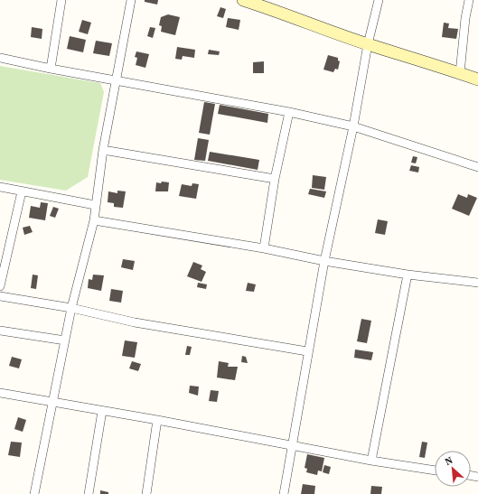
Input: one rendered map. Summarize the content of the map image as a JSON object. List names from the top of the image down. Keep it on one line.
{"north":"top left"}
